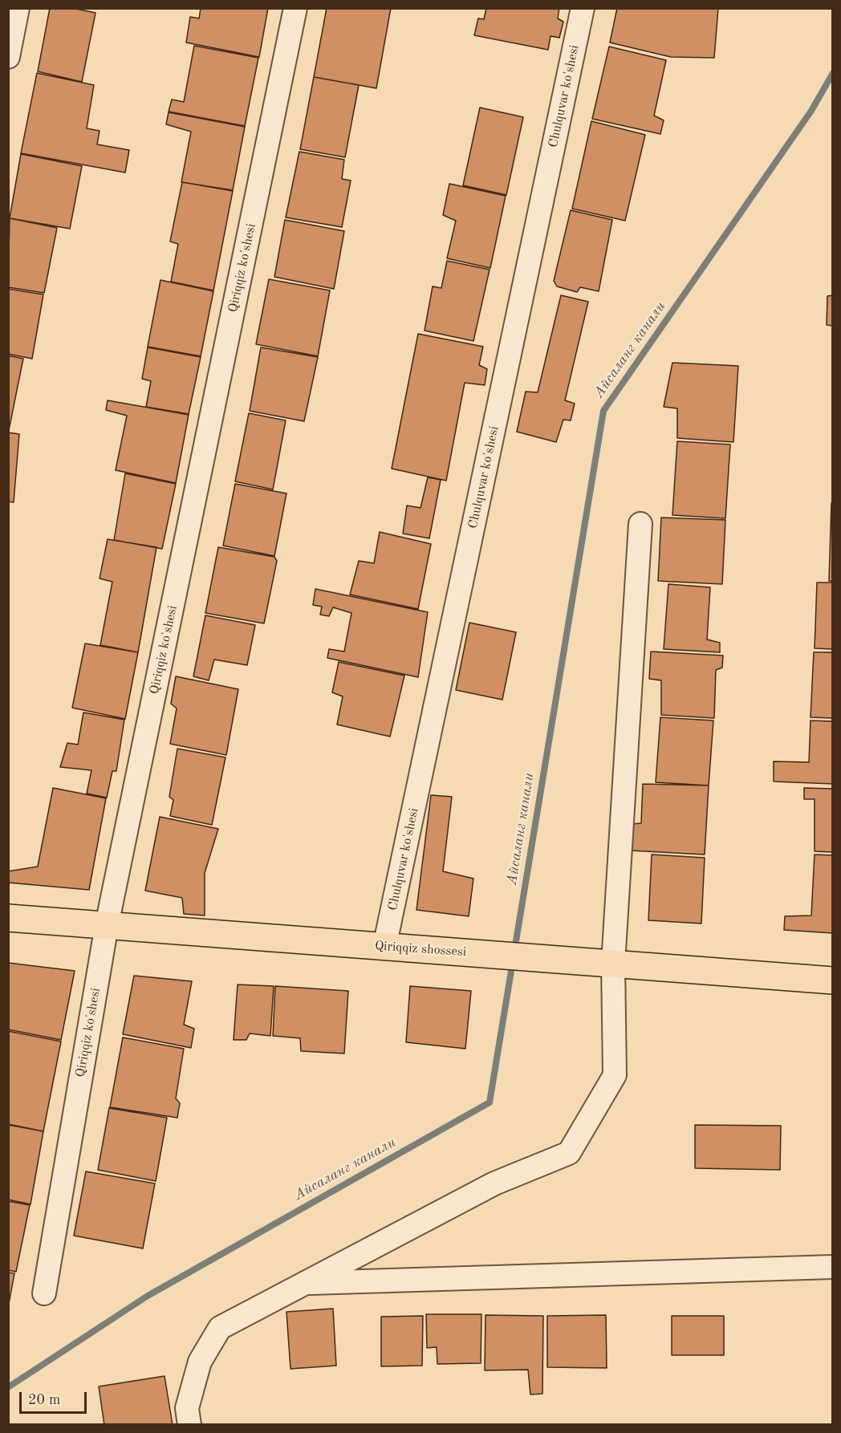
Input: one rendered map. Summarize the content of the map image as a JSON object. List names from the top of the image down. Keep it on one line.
{"streets":{"main road":["Qiriqqiz shossesi"],"street":["Chulquvar ko'shesi","Qiriqqiz ko'shesi"]},"crossings":[["Chulquvar ko'shesi","Qiriqqiz shossesi"],["Qiriqqiz ko'shesi","Qiriqqiz shossesi"]],"water":["Айсаланг канали"],"scale_bar":"20 m"}
